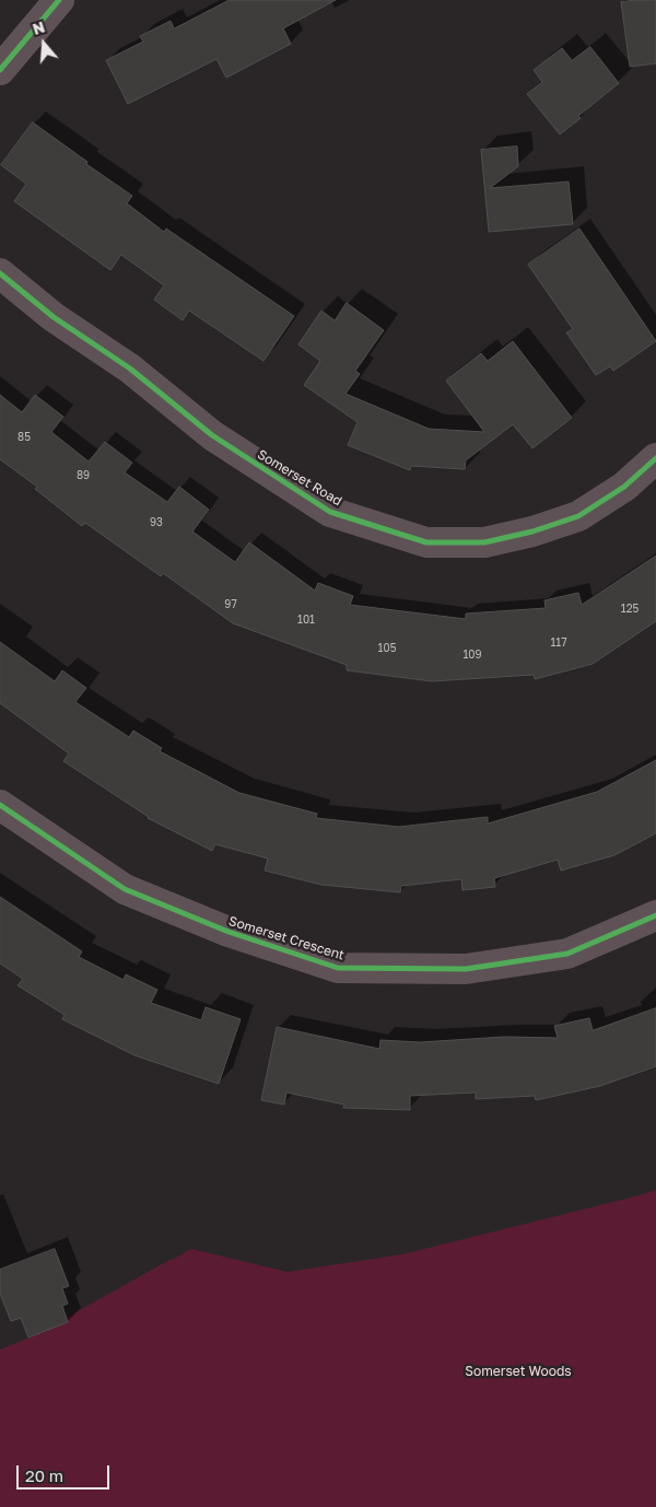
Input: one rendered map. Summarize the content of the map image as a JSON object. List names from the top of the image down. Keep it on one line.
{"streets":{"street":["Somerset Road","Somerset Crescent"]},"parks":["Somerset Woods"],"house_numbers":["85","89","93","97","125","101","117","105","109"],"scale_bar":"20 m","north":"top"}
